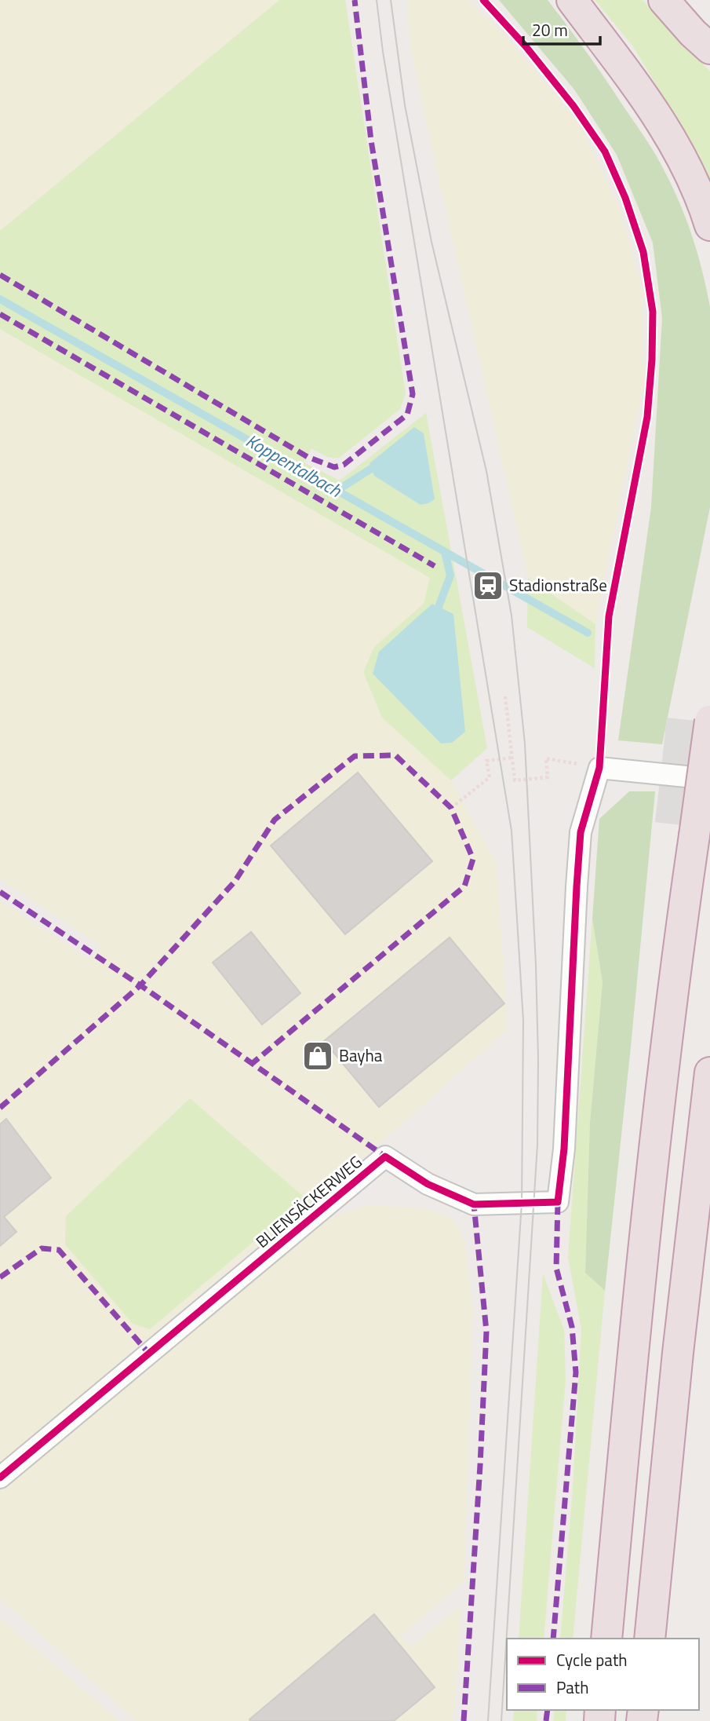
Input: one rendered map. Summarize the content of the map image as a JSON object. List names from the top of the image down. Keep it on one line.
{"streets":{"street":["BLIENSÄCKERWEG"]},"water":["Koppentalbach"],"places":{"station":["Stadionstraße"],"shop":["Bayha"]},"legend":["Cycle path","Path"],"scale_bar":"20 m"}
